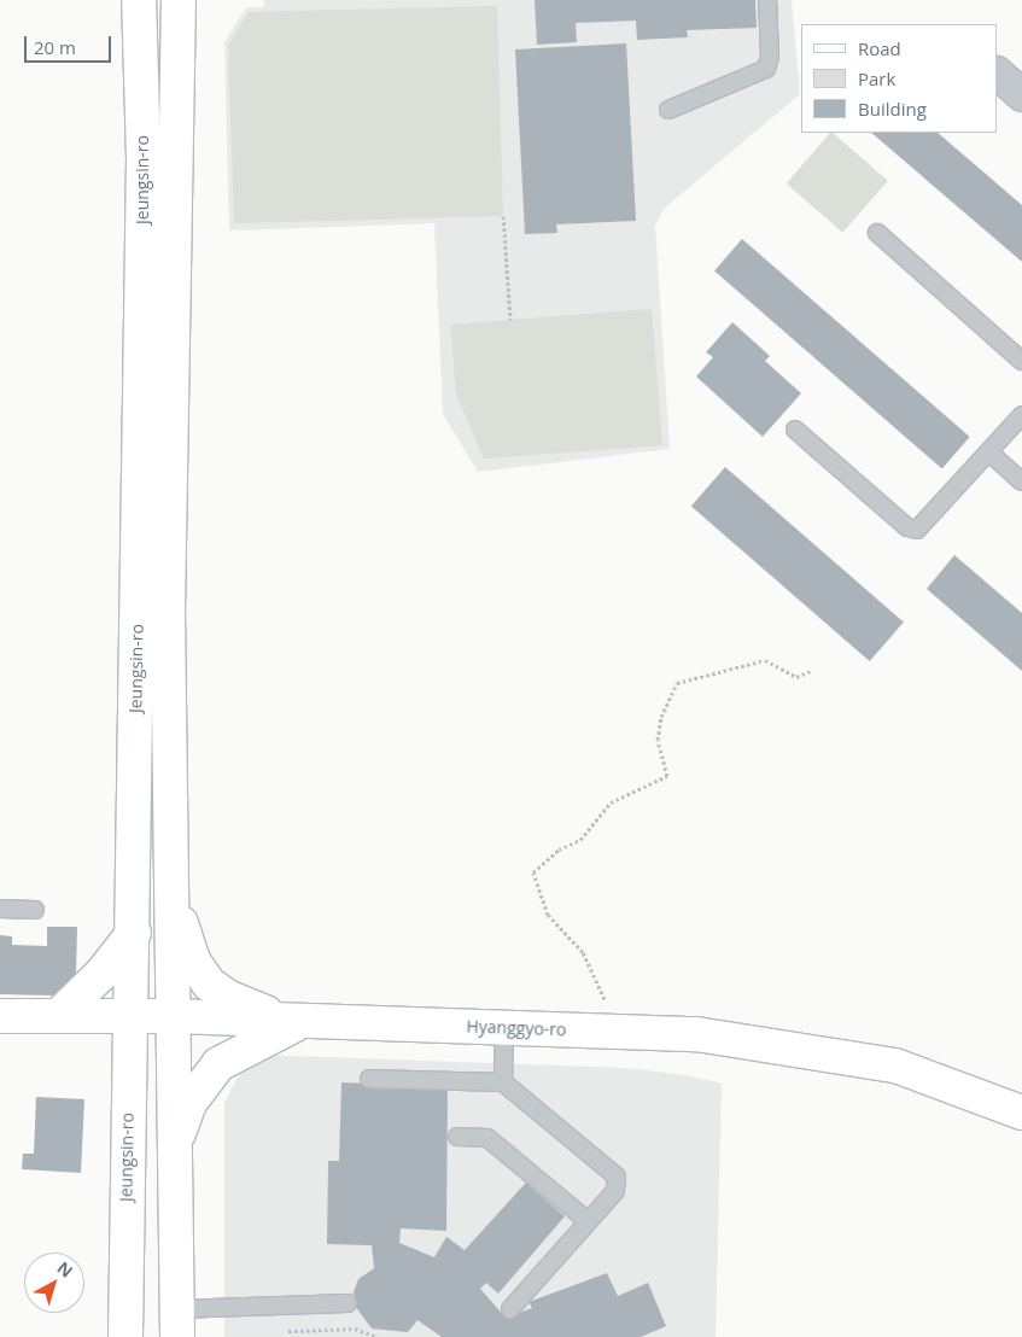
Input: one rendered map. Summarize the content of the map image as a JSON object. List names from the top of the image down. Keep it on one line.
{"streets":{"main road":["Jeungsin-ro","Hyanggyo-ro"]},"crossings":[["Jeungsin-ro","Hyanggyo-ro"]],"legend":["Road","Park","Building"],"scale_bar":"20 m","north":"top right"}
